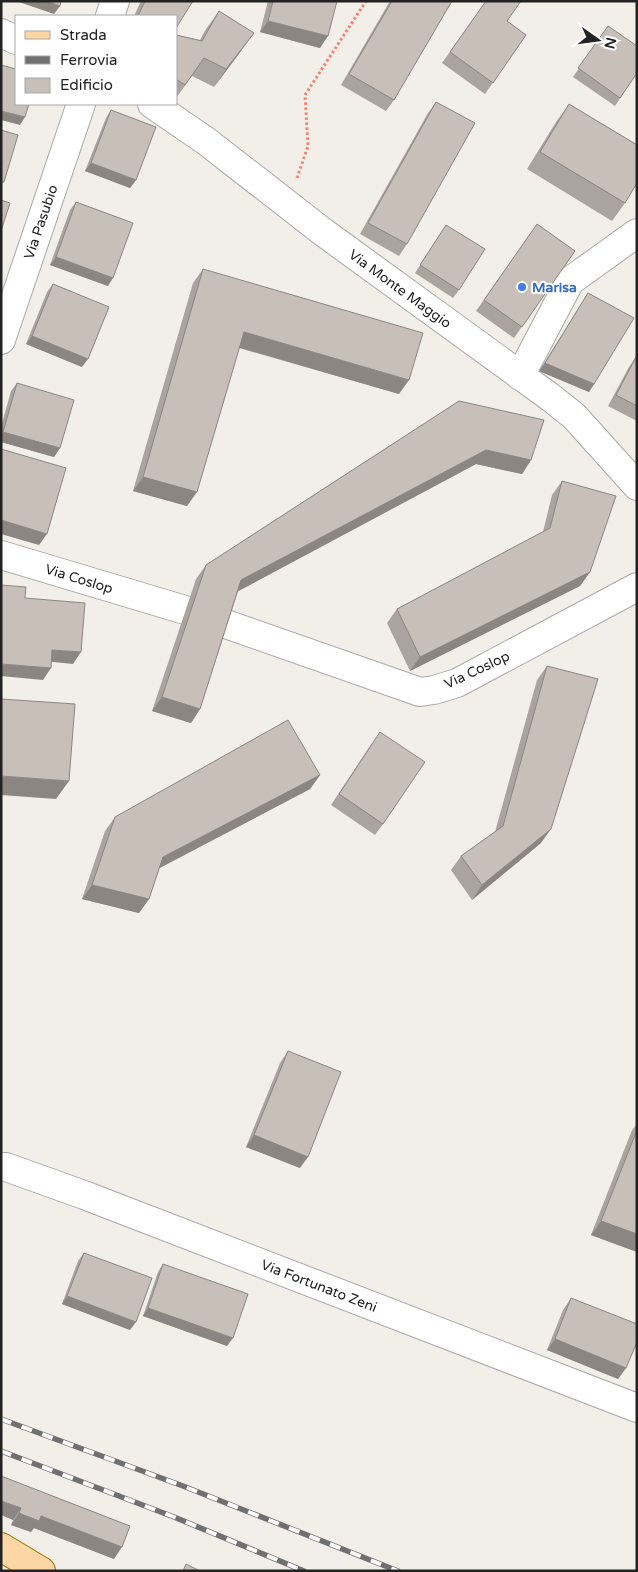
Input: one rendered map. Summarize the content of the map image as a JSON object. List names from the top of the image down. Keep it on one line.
{"streets":{"street":["Via Pasubio","Via Monte Maggio","Via Coslop","Via Fortunato Zeni"]},"places":["Marisa"],"legend":["Strada","Ferrovia","Edificio"],"north":"right"}
